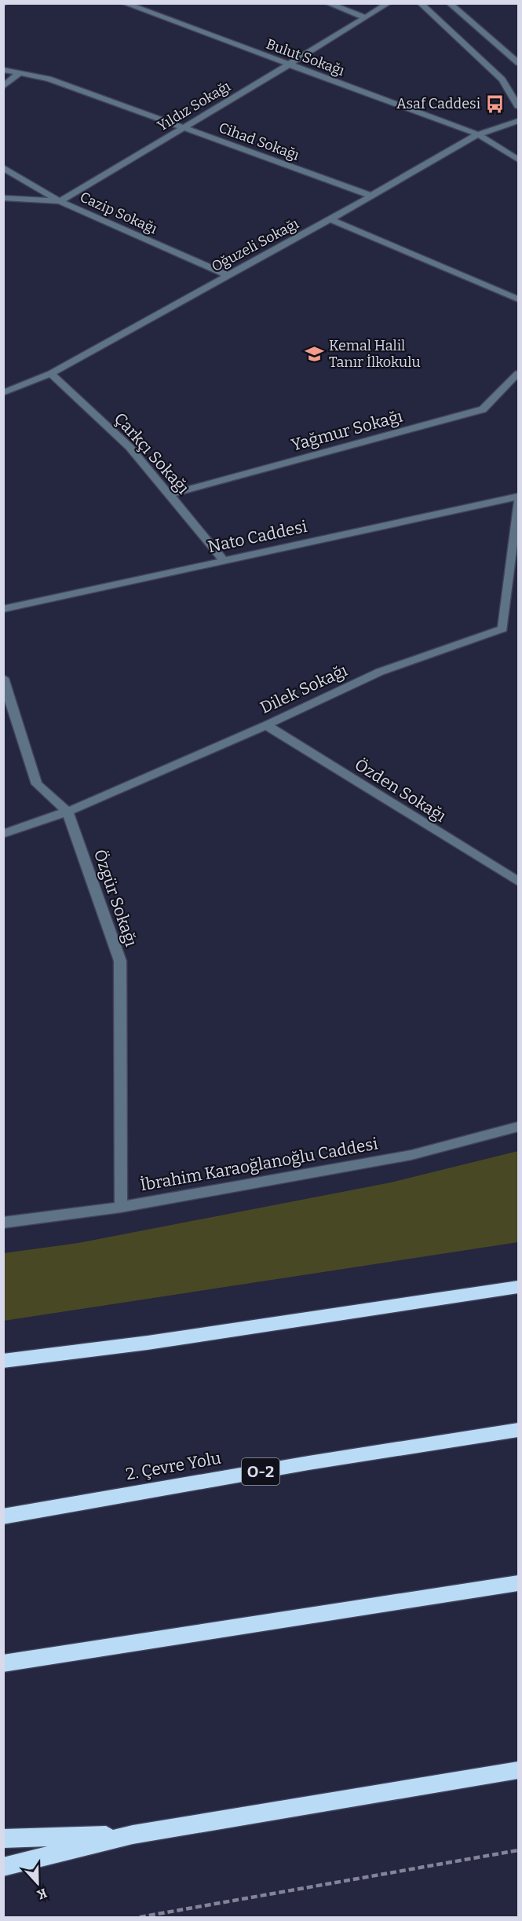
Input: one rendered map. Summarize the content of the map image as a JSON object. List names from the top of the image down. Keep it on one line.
{"streets":{"highway":["2. Çevre Yolu","O-2"],"street":["Bulut Sokağı","Yıldız Sokağı","Cihad Sokağı","Cazip Sokağı","Oğuzeli Sokağı","Yağmur Sokağı","Çarkçı Sokağı","Nato Caddesi","Dilek Sokağı","Özden Sokağı","Özgür Sokağı","İbrahim Karaoğlanoğlu Caddesi"]},"crossings":[["Bulut Sokağı","Yıldız Sokağı"],["Bulut Sokağı","Oğuzeli Sokağı"],["Yıldız Sokağı","Cihad Sokağı"],["Yıldız Sokağı","Cazip Sokağı"],["Cihad Sokağı","Oğuzeli Sokağı"],["Cazip Sokağı","Oğuzeli Sokağı"],["Oğuzeli Sokağı","Çarkçı Sokağı"],["Yağmur Sokağı","Çarkçı Sokağı"],["Çarkçı Sokağı","Nato Caddesi"],["Dilek Sokağı","Özden Sokağı"],["Dilek Sokağı","Özgür Sokağı"],["Özgür Sokağı","İbrahim Karaoğlanoğlu Caddesi"]],"places":{"bus stop":["Asaf Caddesi"],"school or university":["Kemal Halil Tanır İlkokulu"]},"north":"bottom"}
